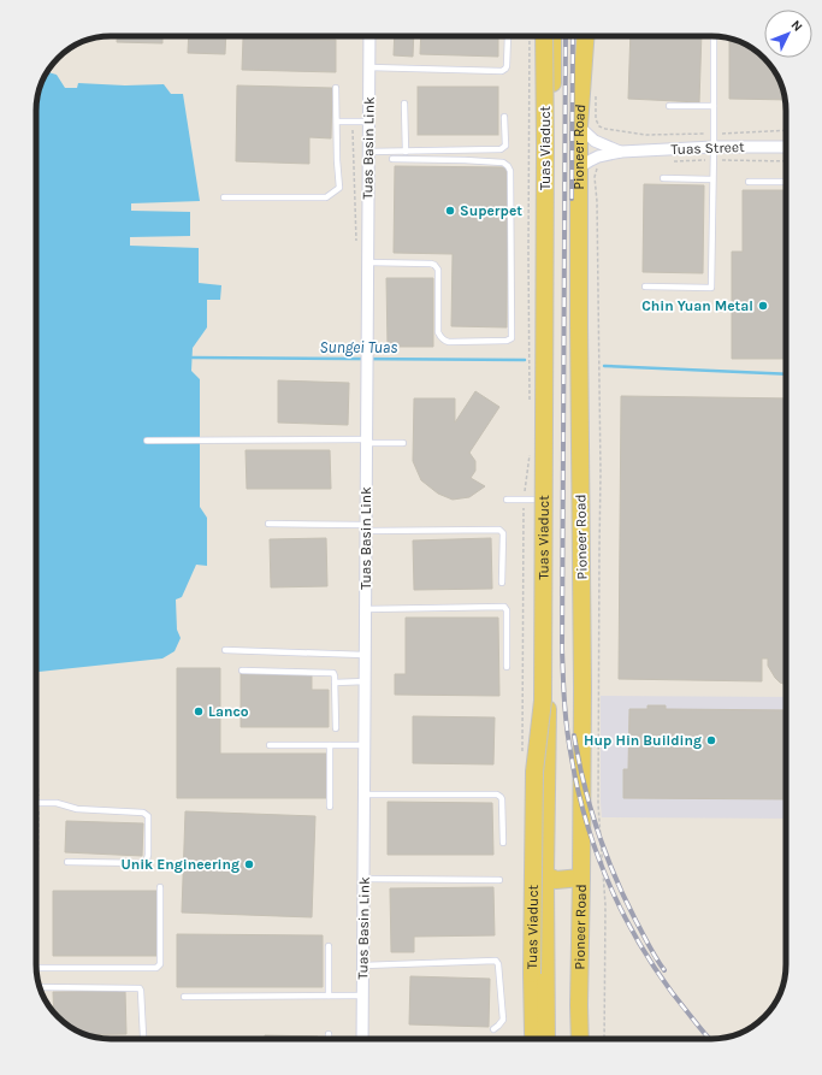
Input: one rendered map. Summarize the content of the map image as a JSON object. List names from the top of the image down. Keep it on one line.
{"streets":{"main road":["Tuas Viaduct","Pioneer Road"],"street":["Tuas Basin Link","Tuas Street"]},"crossings":[["Pioneer Road","Tuas Street"]],"water":["Sungei Tuas"],"places":["Superpet","Chin Yuan Metal","Lanco","Hup Hin Building","Unik Engineering"],"north":"top right"}
